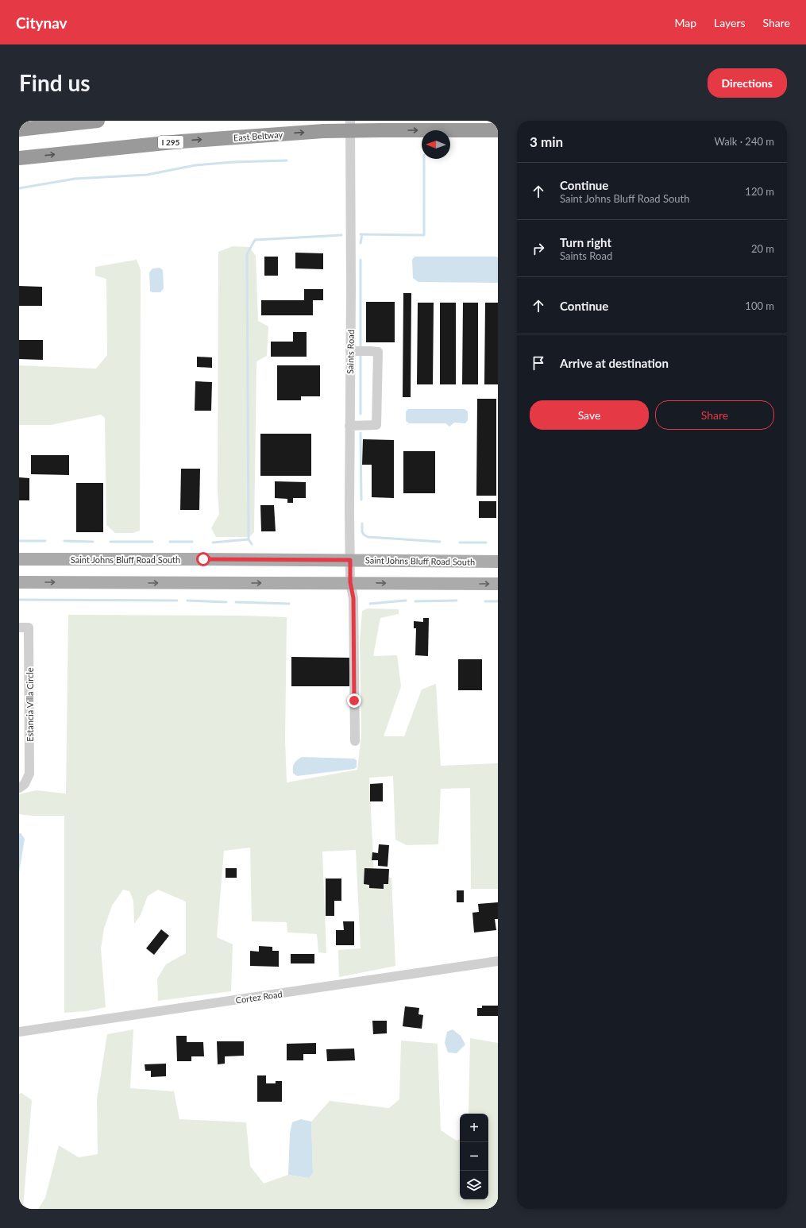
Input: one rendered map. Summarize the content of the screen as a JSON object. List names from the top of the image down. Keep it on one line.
{"streets":{"highway":["East Beltway","I 295"],"main road":["Saint Johns Bluff Road South"],"street":["Saints Road","Estancia Villa Circle","Cortez Road"]},"crossings":[["Saints Road","Saint Johns Bluff Road South"]],"one_way":["East Beltway"],"north":"left","page":{"header":"Citynav","nav":["Map","Layers","Share"],"buttons":["Directions",["Save","Share"]],"title":"Find us","heading":["3 min","Walk · 240 m"],"list":[["Continue","Saint Johns Bluff Road South","120 m"],["Turn right","Saints Road","20 m"],["Continue","100 m"],"Arrive at destination"],"map_buttons":["+","−"]}}
